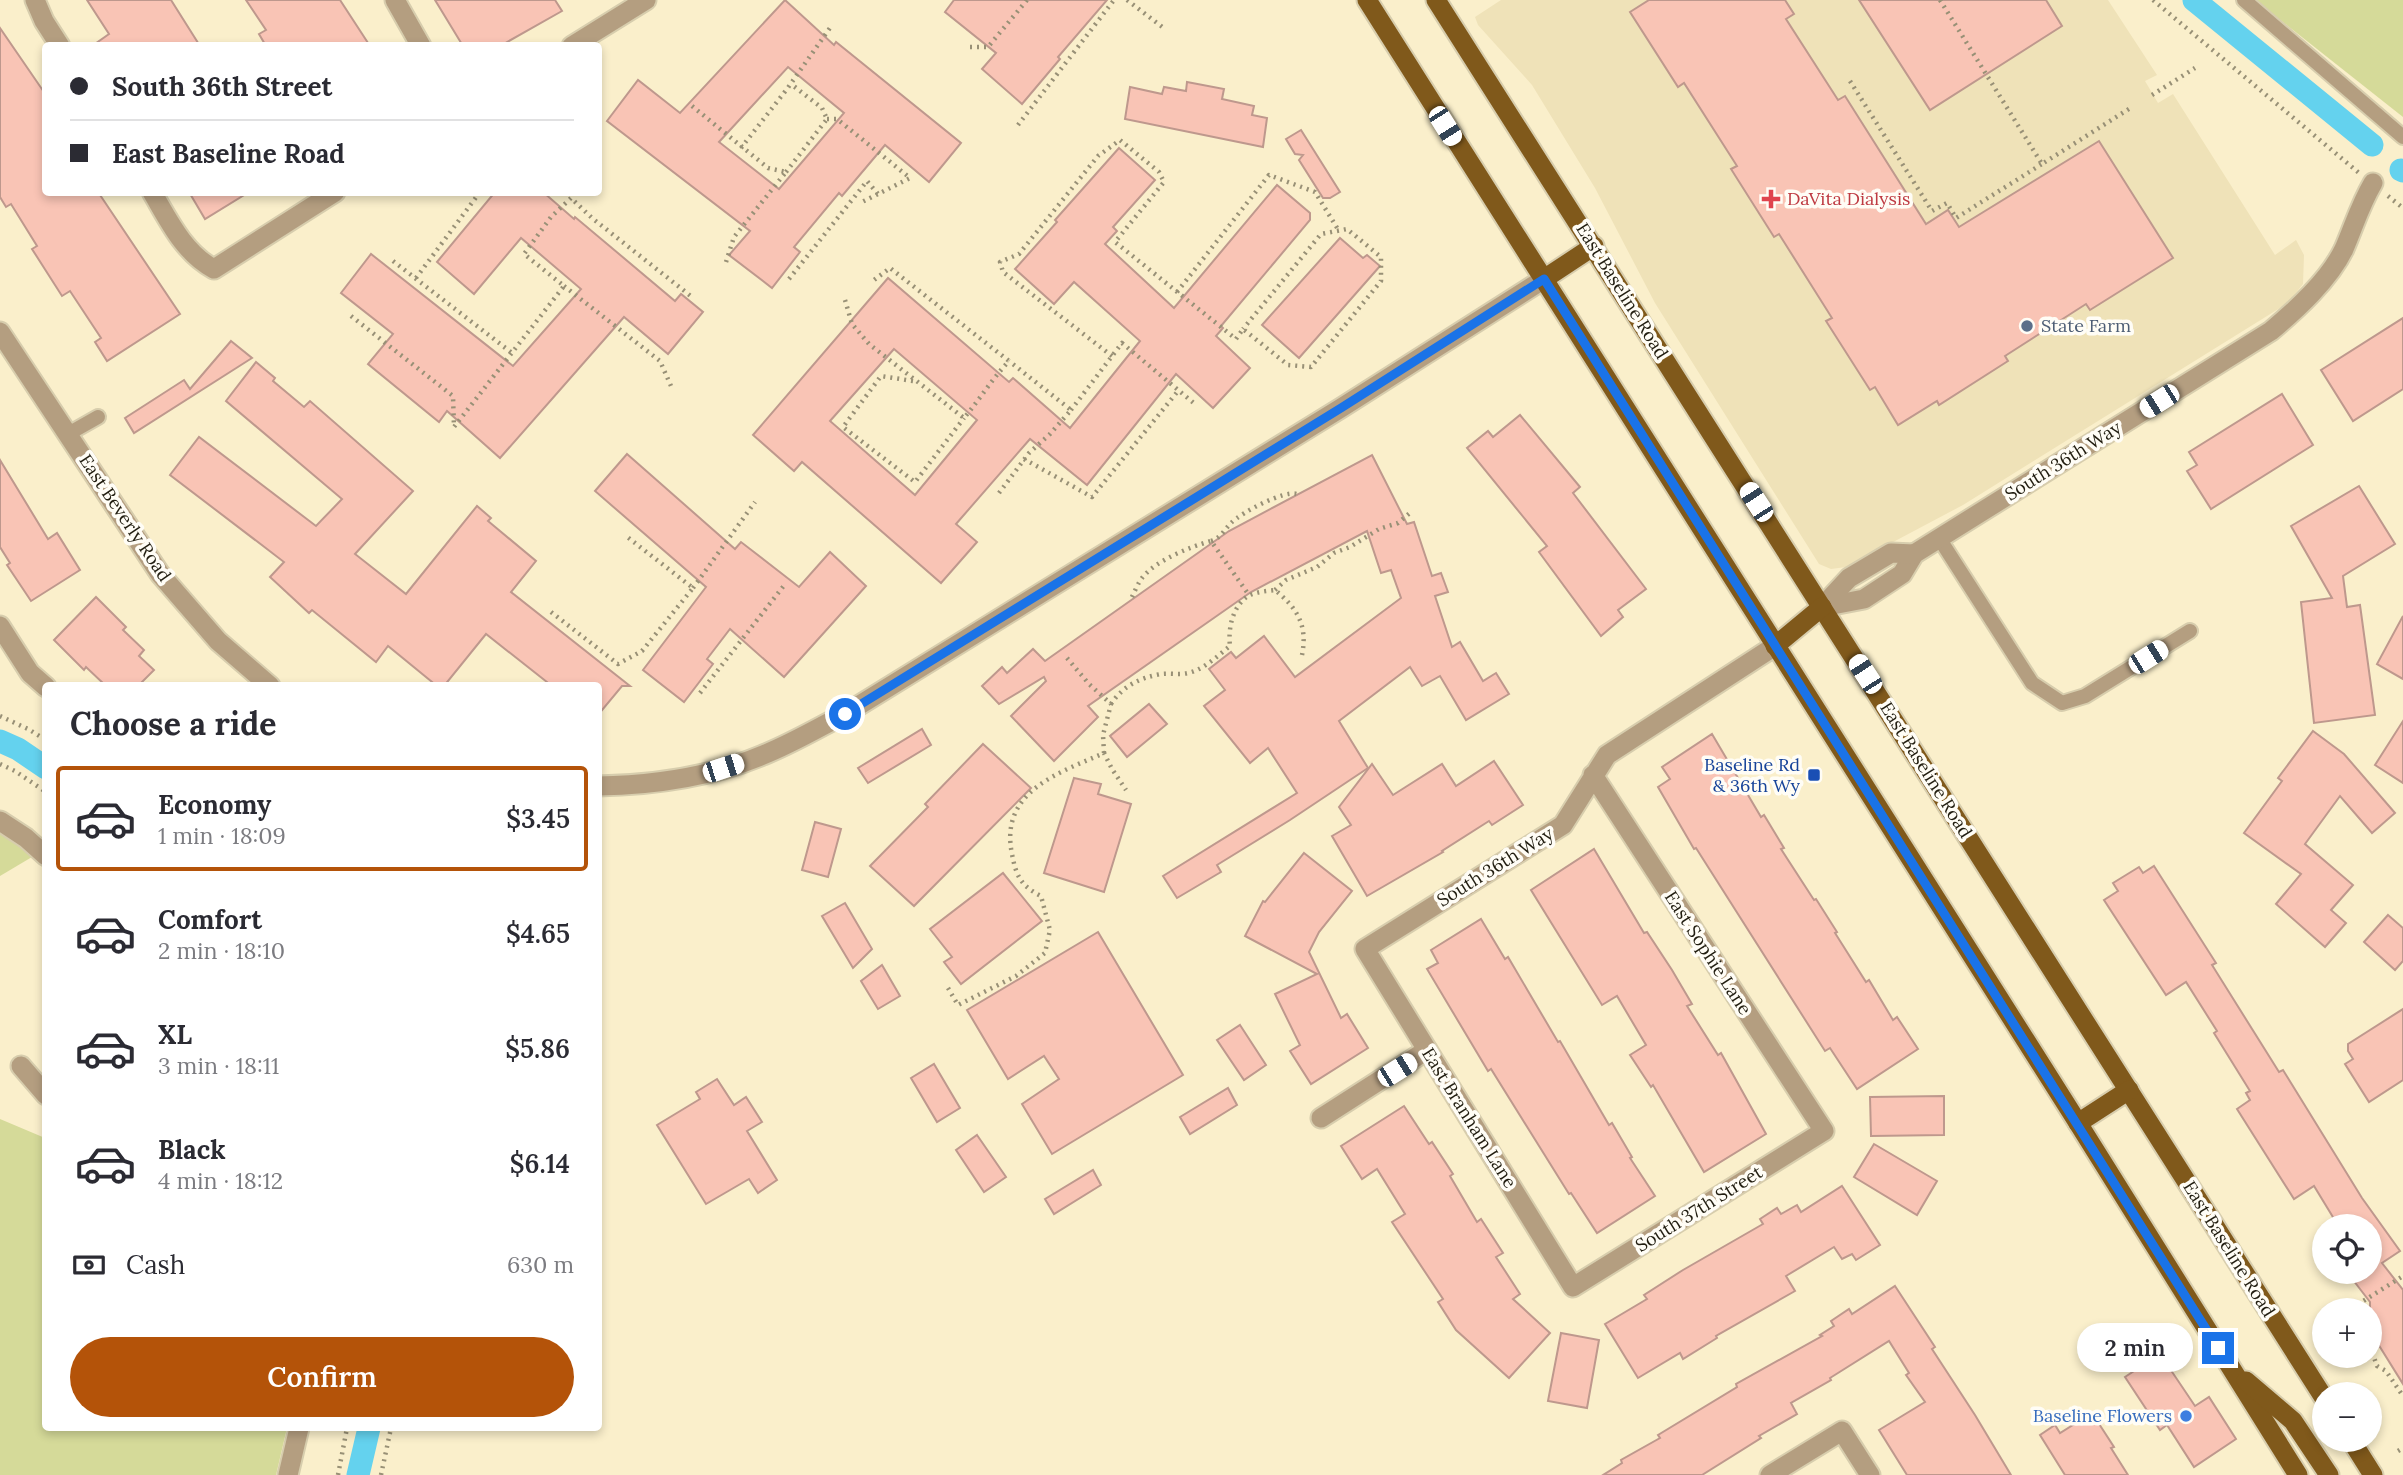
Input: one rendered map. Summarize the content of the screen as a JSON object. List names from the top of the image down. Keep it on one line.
{"streets":{"main road":["East Baseline Road"],"street":["South 36th Way","East Beverly Road","East Sophie Lane","East Branham Lane","South 37th Street"]},"crossings":[["East Baseline Road","South 36th Way"],["South 36th Way","East Sophie Lane"],["South 36th Way","East Branham Lane"],["East Sophie Lane","South 37th Street"],["East Branham Lane","South 37th Street"]],"places":{"health":["DaVita Dialysis"],"other":["State Farm","Baseline Flowers"],"transit":["Baseline Rd & 36th Wy"]},"page":{"banner":["South 36th Street","East Baseline Road"],"heading":"Choose a ride","list":[{"name":"Economy","note":"1 min · 18:09","value":"$3.45"},{"name":"Comfort","note":"2 min · 18:10","value":"$4.65"},{"name":"XL","note":"3 min · 18:11","value":"$5.86"},{"name":"Black","note":"4 min · 18:12","value":"$6.14"}],"map_buttons":["+","−"],"pay":["Cash","630 m"],"bubble":"2 min","buttons":"Confirm"}}
